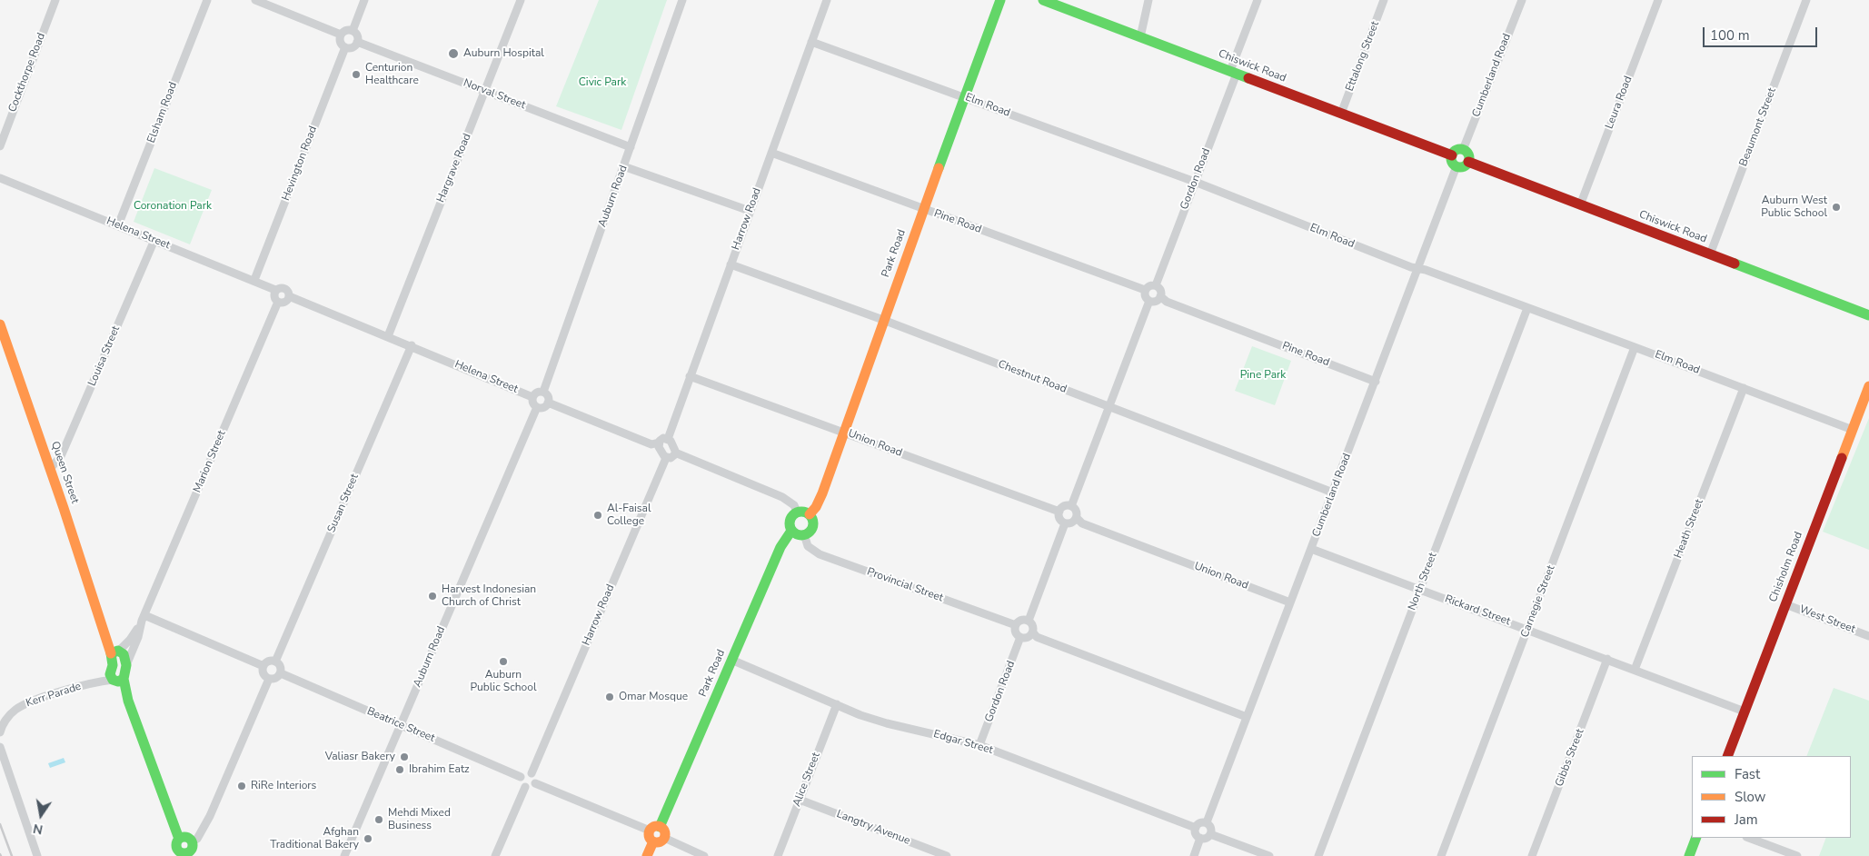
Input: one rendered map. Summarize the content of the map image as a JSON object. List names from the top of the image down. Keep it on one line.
{"streets":{"street":["Ettalong Street","Chiswick Road","Cockthorpe Road","Cumberland Road","Norval Street","Leura Road","Elm Road","Elsham Road","Beaumont Street","Hevington Road","Hargrave Road","Gordon Road","Auburn Road","Harrow Road","Pine Road","Helena Street","Park Road","Louisa Street","Chestnut Road","Union Road","Marion Street","Queen Street","Susan Street","Heath Street","Chisholm Road","North Street","Provincial Street","Carnegie Street","Rickard Street","West Street","Kerr Parade","Beatrice Street","Edgar Street","Gibbs Street","Alice Street","Langtry Avenue"]},"crossings":[["Ettalong Street","Chiswick Road"],["Chiswick Road","Cumberland Road"],["Chiswick Road","Leura Road"],["Chiswick Road","Beaumont Street"],["Chiswick Road","Gordon Road"],["Cumberland Road","Elm Road"],["Cumberland Road","Pine Road"],["Cumberland Road","Chestnut Road"],["Cumberland Road","Union Road"],["Cumberland Road","Rickard Street"],["Cumberland Road","Edgar Street"],["Norval Street","Hevington Road"],["Norval Street","Hargrave Road"],["Norval Street","Auburn Road"],["Elm Road","Gordon Road"],["Elm Road","Harrow Road"],["Elm Road","Park Road"],["Elm Road","Heath Street"],["Elm Road","Chisholm Road"],["Elm Road","North Street"],["Elm Road","Carnegie Street"],["Elsham Road","Helena Street"],["Hevington Road","Helena Street"],["Hargrave Road","Helena Street"],["Gordon Road","Pine Road"],["Gordon Road","Provincial Street"],["Gordon Road","Edgar Street"],["Auburn Road","Helena Street"],["Auburn Road","Beatrice Street"],["Harrow Road","Pine Road"],["Harrow Road","Chestnut Road"],["Harrow Road","Union Road"],["Harrow Road","Beatrice Street"],["Pine Road","Park Road"],["Helena Street","Louisa Street"],["Helena Street","Marion Street"],["Helena Street","Susan Street"],["Park Road","Chestnut Road"],["Park Road","Union Road"],["Park Road","Provincial Street"],["Park Road","Edgar Street"],["Louisa Street","Queen Street"],["Marion Street","Queen Street"],["Susan Street","Beatrice Street"],["Heath Street","Rickard Street"],["Chisholm Road","Rickard Street"],["Chisholm Road","West Street"],["North Street","Rickard Street"],["Carnegie Street","Rickard Street"],["Rickard Street","Gibbs Street"],["Edgar Street","Alice Street"],["Alice Street","Langtry Avenue"]],"parks":["Civic Park","Coronation Park","Pine Park"],"places":["Auburn Hospital","Centurion Healthcare","Auburn West Public School","Al-Faisal College","Harvest Indonesian Church of Christ","Auburn Public School","Omar Mosque","Valiasr Bakery","Ibrahim Eatz","RiRe Interiors","Mehdi Mixed Business","Afghan Traditional Bakery"],"legend":["Fast","Slow","Jam"],"scale_bar":"100 m","north":"bottom"}
